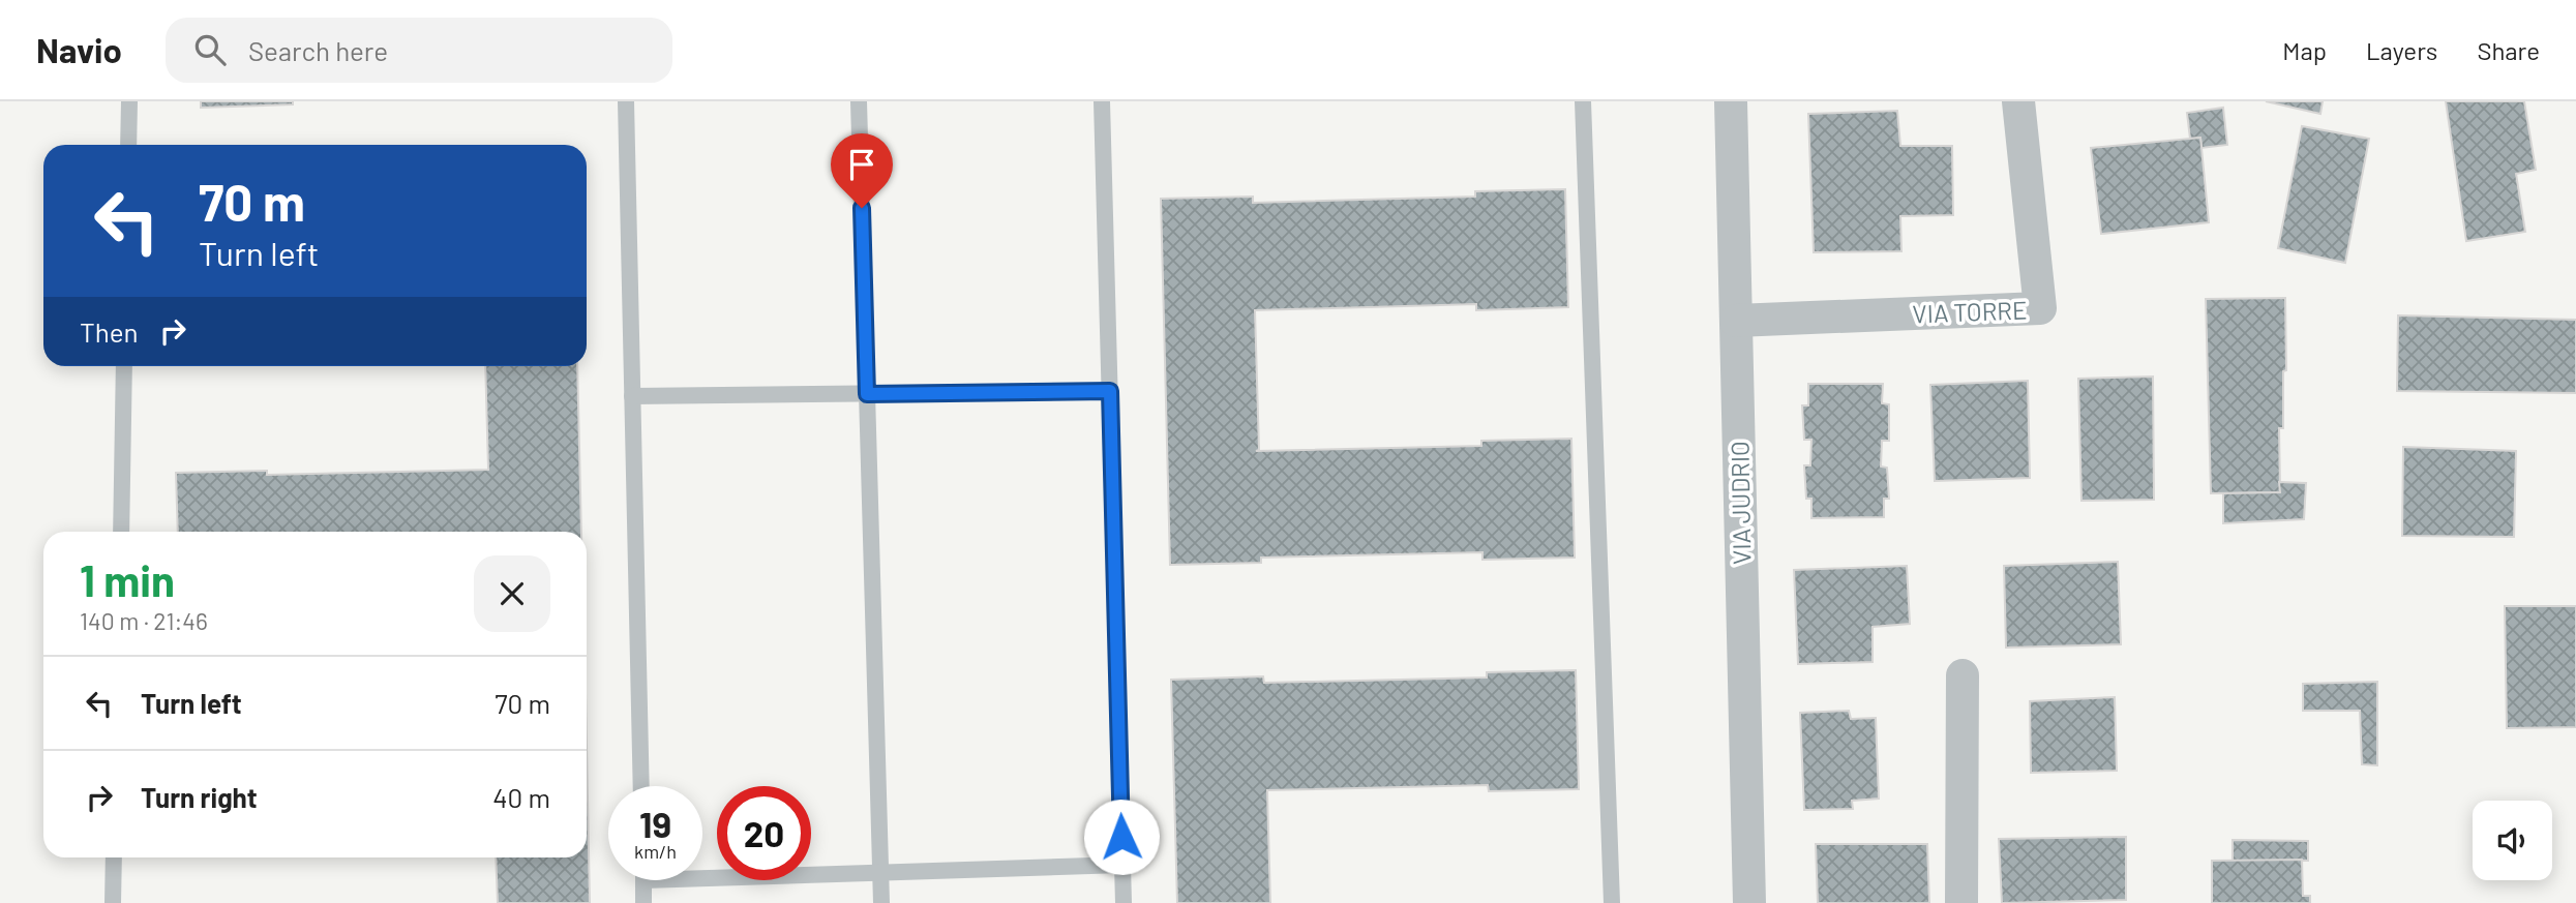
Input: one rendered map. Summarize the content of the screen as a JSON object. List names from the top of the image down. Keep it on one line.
{"streets":{"street":["VIA TORRE","VIA JUDRIO"]},"crossings":[["VIA TORRE","VIA JUDRIO"]],"page":{"header":"Navio","search":"Search here","nav":["Map","Layers","Share"],"turn":["70 m","Turn left"],"then":"Then","heading":["1 min","140 m · 21:46"],"list":[{"name":"Turn left","value":"70 m"},{"name":"Turn right","value":"40 m"}],"speed":"19 km/h","limit":"20"}}
